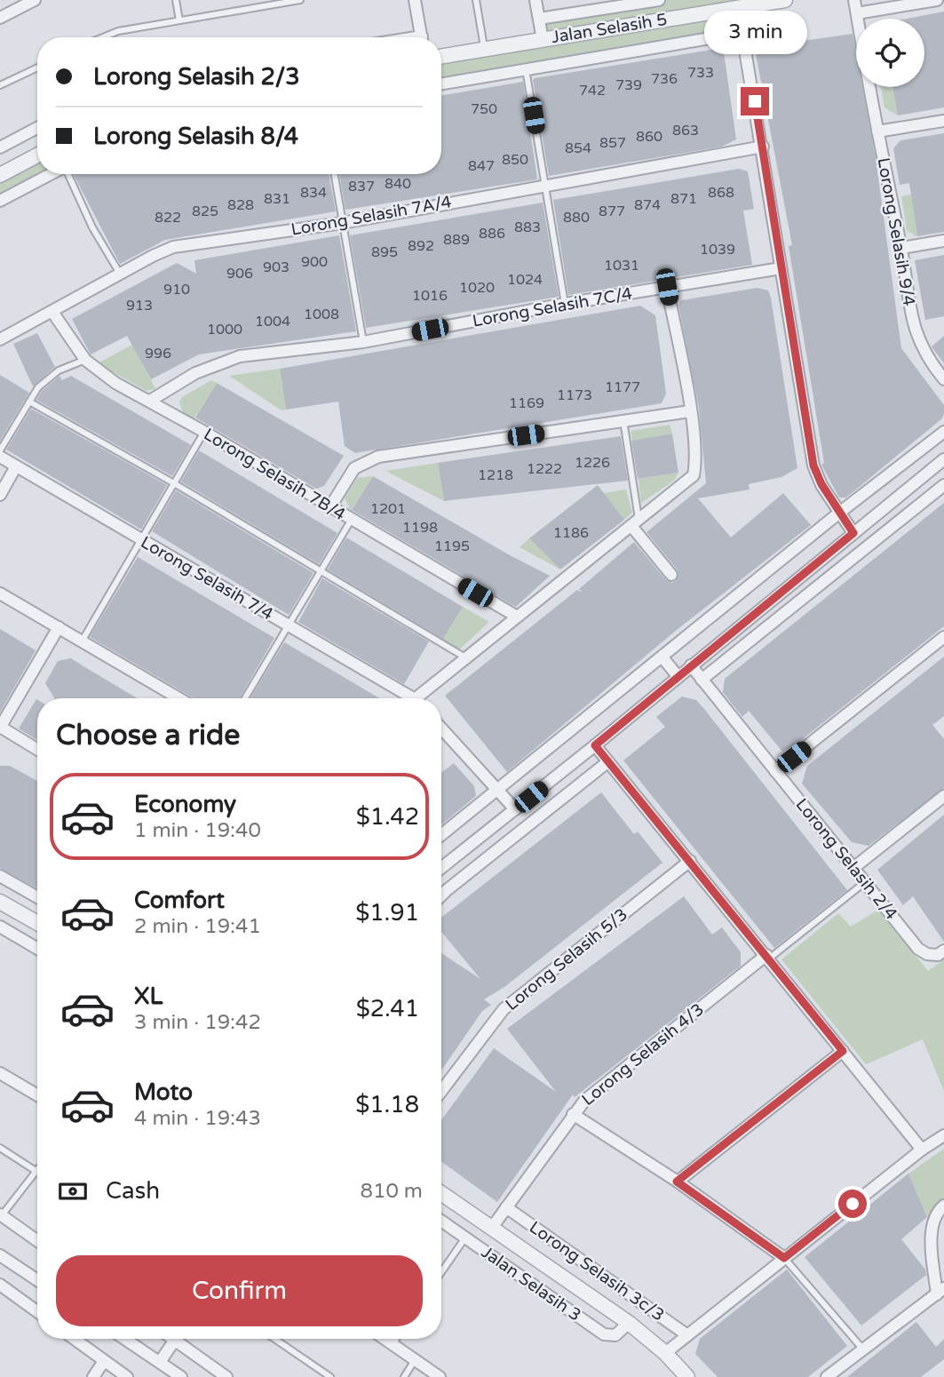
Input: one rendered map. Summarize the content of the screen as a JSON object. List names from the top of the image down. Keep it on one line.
{"streets":{"street":["Jalan Selasih 5","Lorong Selasih 7A/4","Lorong Selasih 9/4","Lorong Selasih 7C/4","Lorong Selasih 7B/4","Lorong Selasih 7/4","Lorong Selasih 2/4","Lorong Selasih 5/3","Lorong Selasih 4/3","Lorong Selasih 3c/3","Jalan Selasih 3"]},"crossings":[["Lorong Selasih 7A/4","Lorong Selasih 7B/4"],["Lorong Selasih 7C/4","Lorong Selasih 7B/4"],["Lorong Selasih 4/3","Lorong Selasih 3c/3"],["Lorong Selasih 4/3","Jalan Selasih 3"]],"house_numbers":["733","736","739","742","750","863","860","857","854","850","847","840","837","834","868","831","871","828","874","825","877","822","880","883","886","889","892","1039","895","900","1031","903","906","1024","1020","910","1016","913","1008","1004","1000","996","1177","1173","1169","1226","1222","1218","1201","1198","1186","1195"],"page":{"bubble":"3 min","banner":["Lorong Selasih 2/3","Lorong Selasih 8/4"],"heading":"Choose a ride","list":[{"name":"Economy","note":"1 min · 19:40","value":"$1.42"},{"name":"Comfort","note":"2 min · 19:41","value":"$1.91"},{"name":"XL","note":"3 min · 19:42","value":"$2.41"},{"name":"Moto","note":"4 min · 19:43","value":"$1.18"}],"pay":["Cash","810 m"],"buttons":"Confirm"}}
